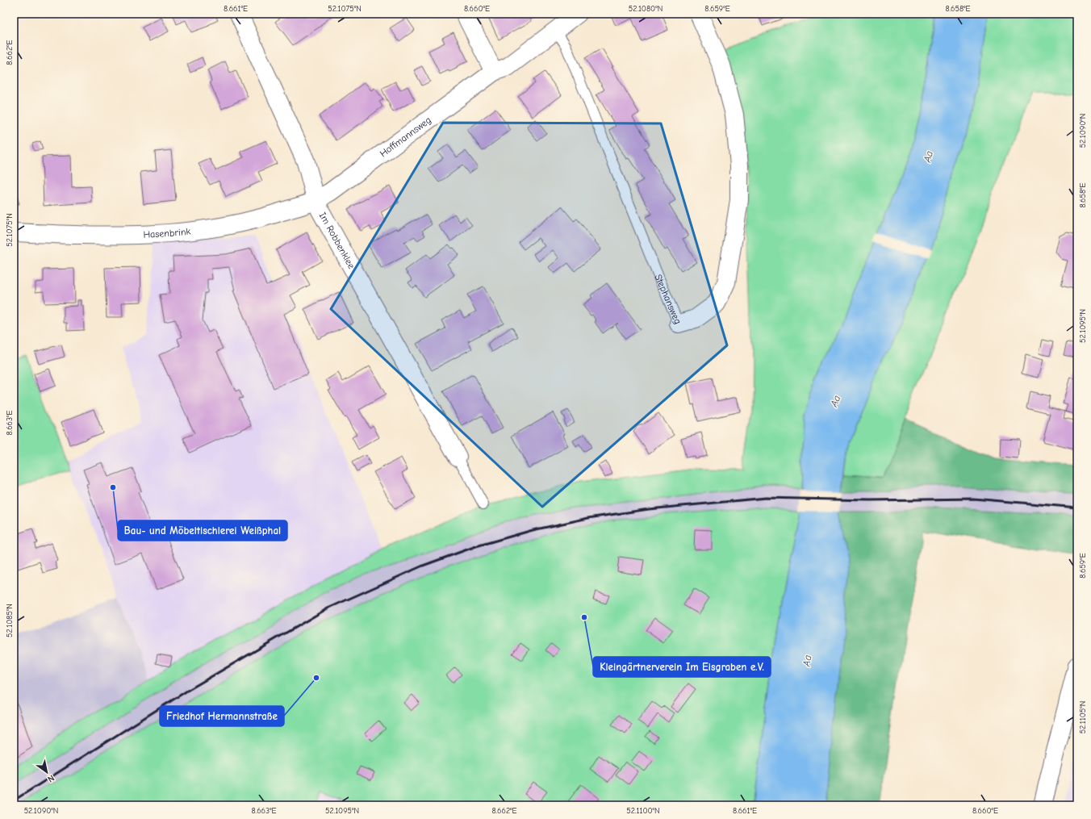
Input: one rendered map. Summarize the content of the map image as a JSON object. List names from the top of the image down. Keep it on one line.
{"streets":{"street":["Hoffmannsweg","Hasenbrink","Im Robbenklee","Stephansweg"]},"crossings":[["Hoffmannsweg","Hasenbrink"],["Hoffmannsweg","Im Robbenklee"],["Hoffmannsweg","Stephansweg"],["Hasenbrink","Im Robbenklee"]],"water":["Aa"],"places":["Bau- und Möbeltischlerei Weißphal","Kleingärtnerverein Im Eisgraben e.V.","Friedhof Hermannstraße"],"north":"bottom right","coordinates":["8.661°E","52.1075°N","8.660°E","52.1080°N","8.659°E","8.658°E","8.662°E","52.1090°N","52.1095°N","8.663°E","52.1085°N","52.1105°N","52.1100°N"]}
